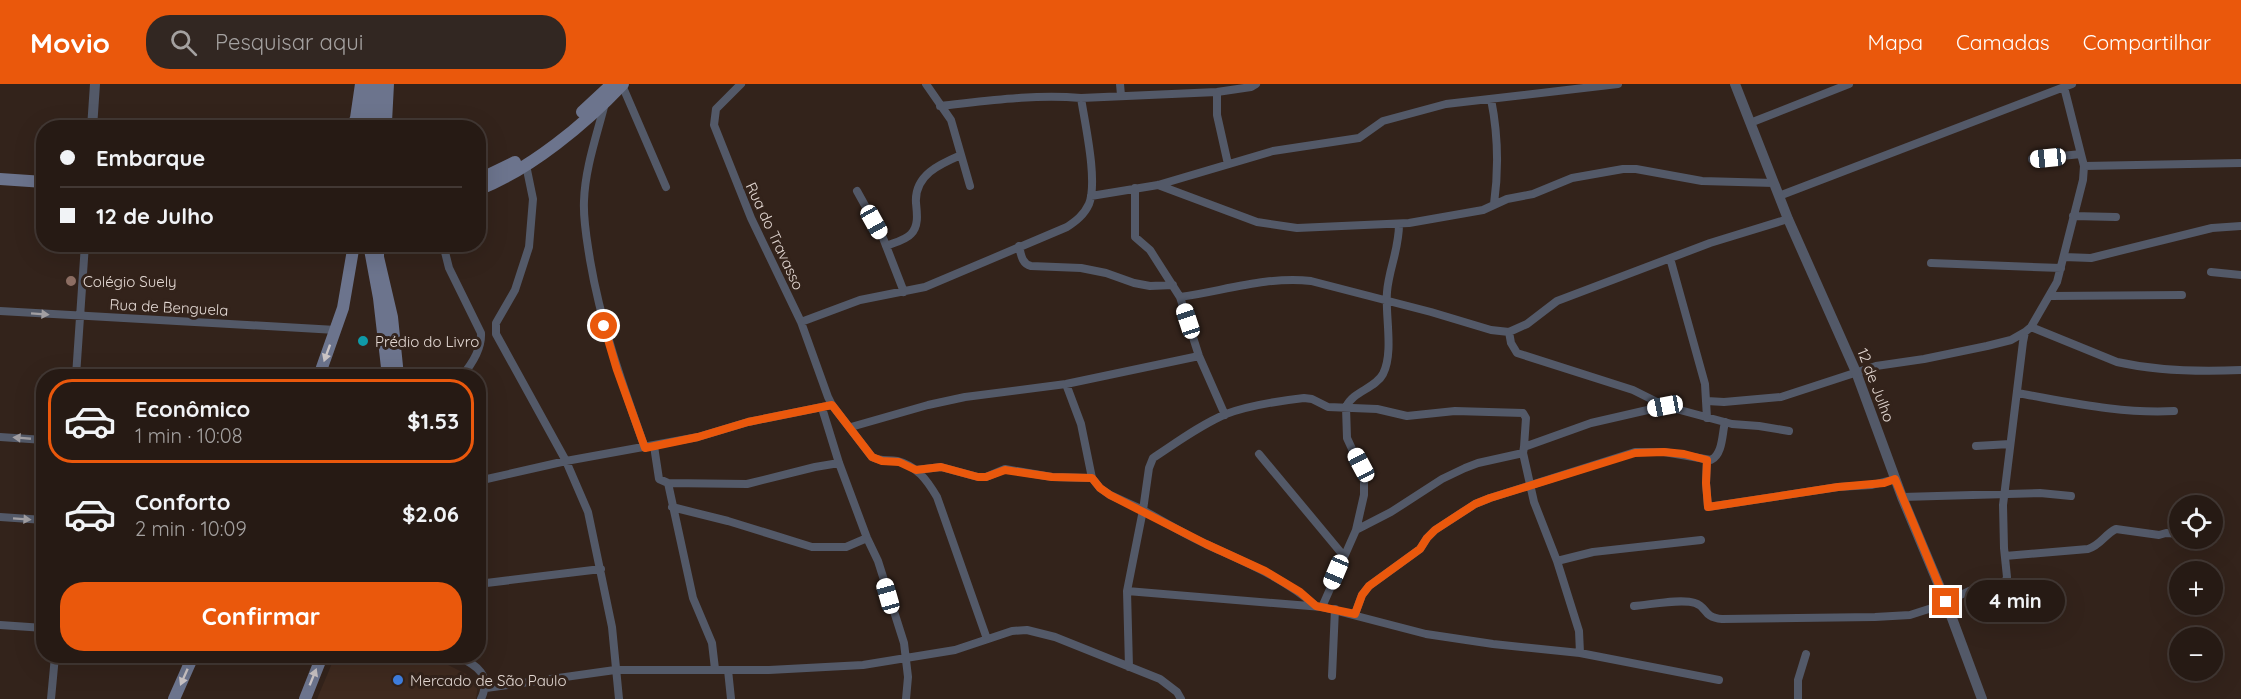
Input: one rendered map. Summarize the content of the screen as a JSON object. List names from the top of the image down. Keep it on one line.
{"streets":{"street":["Rua do Travasso","Rua de Benguela","12 de Julho"]},"places":["Colégio Suely","Prédio do Livro","Mercado de São Paulo"],"page":{"header":"Movio","search":"Pesquisar aqui","nav":["Mapa","Camadas","Compartilhar"],"banner":["Embarque","12 de Julho"],"list":[{"name":"Econômico","note":"1 min · 10:08","value":"$1.53"},{"name":"Conforto","note":"2 min · 10:09","value":"$2.06"}],"map_buttons":["+","−"],"buttons":"Confirmar","bubble":"4 min"}}
